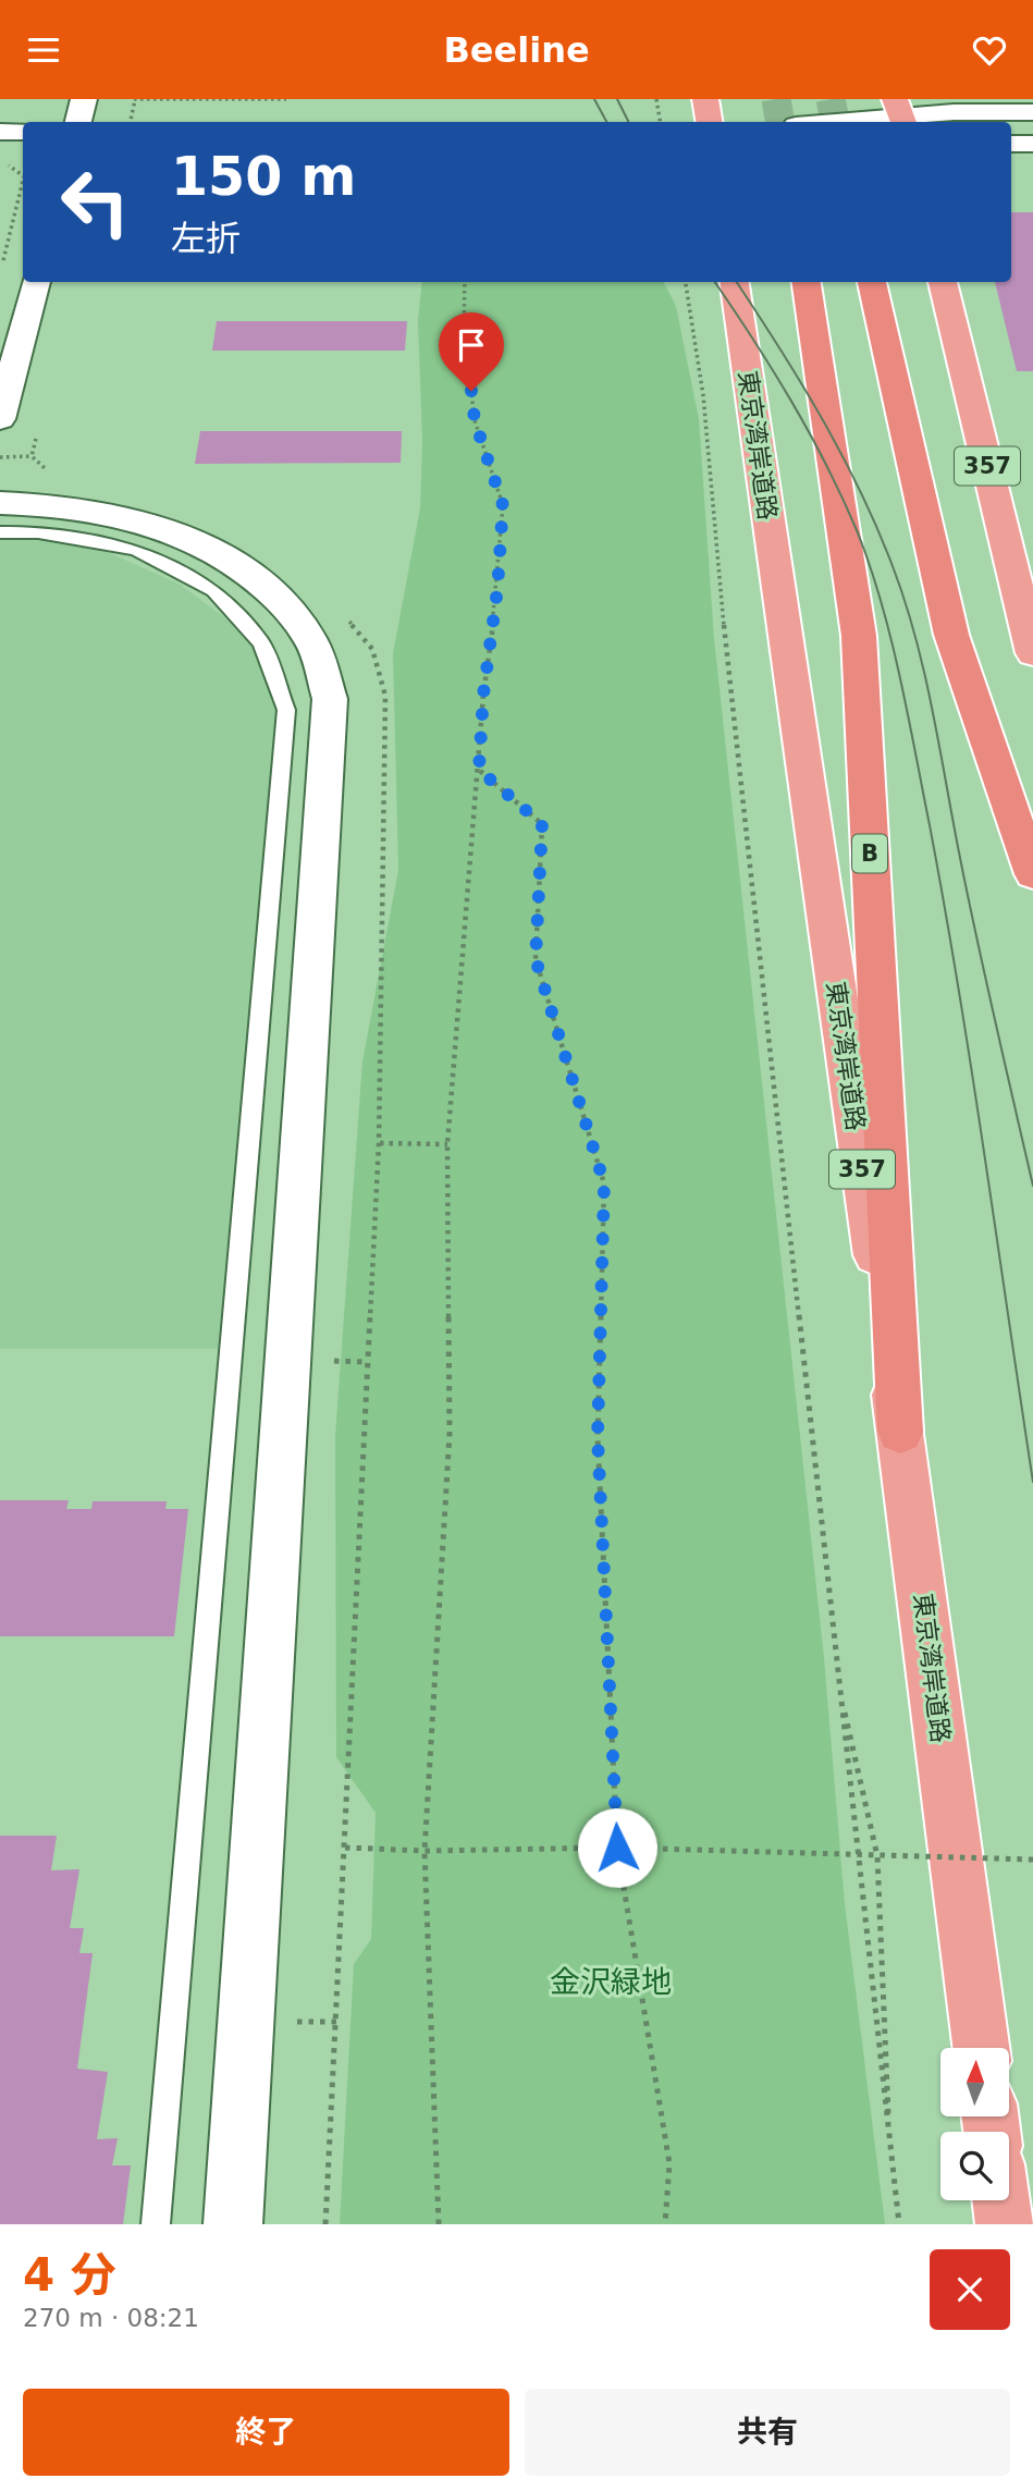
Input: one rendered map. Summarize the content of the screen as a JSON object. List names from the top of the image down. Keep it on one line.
{"streets":{"highway":["東京湾岸道路","357","B"]},"crossings":[["東京湾岸道路","B"]],"parks":["金沢緑地"],"north":"top","page":{"header":"Beeline","turn":["150 m","左折"],"heading":["4 分","270 m · 08:21"],"buttons":["終了","共有"]}}
